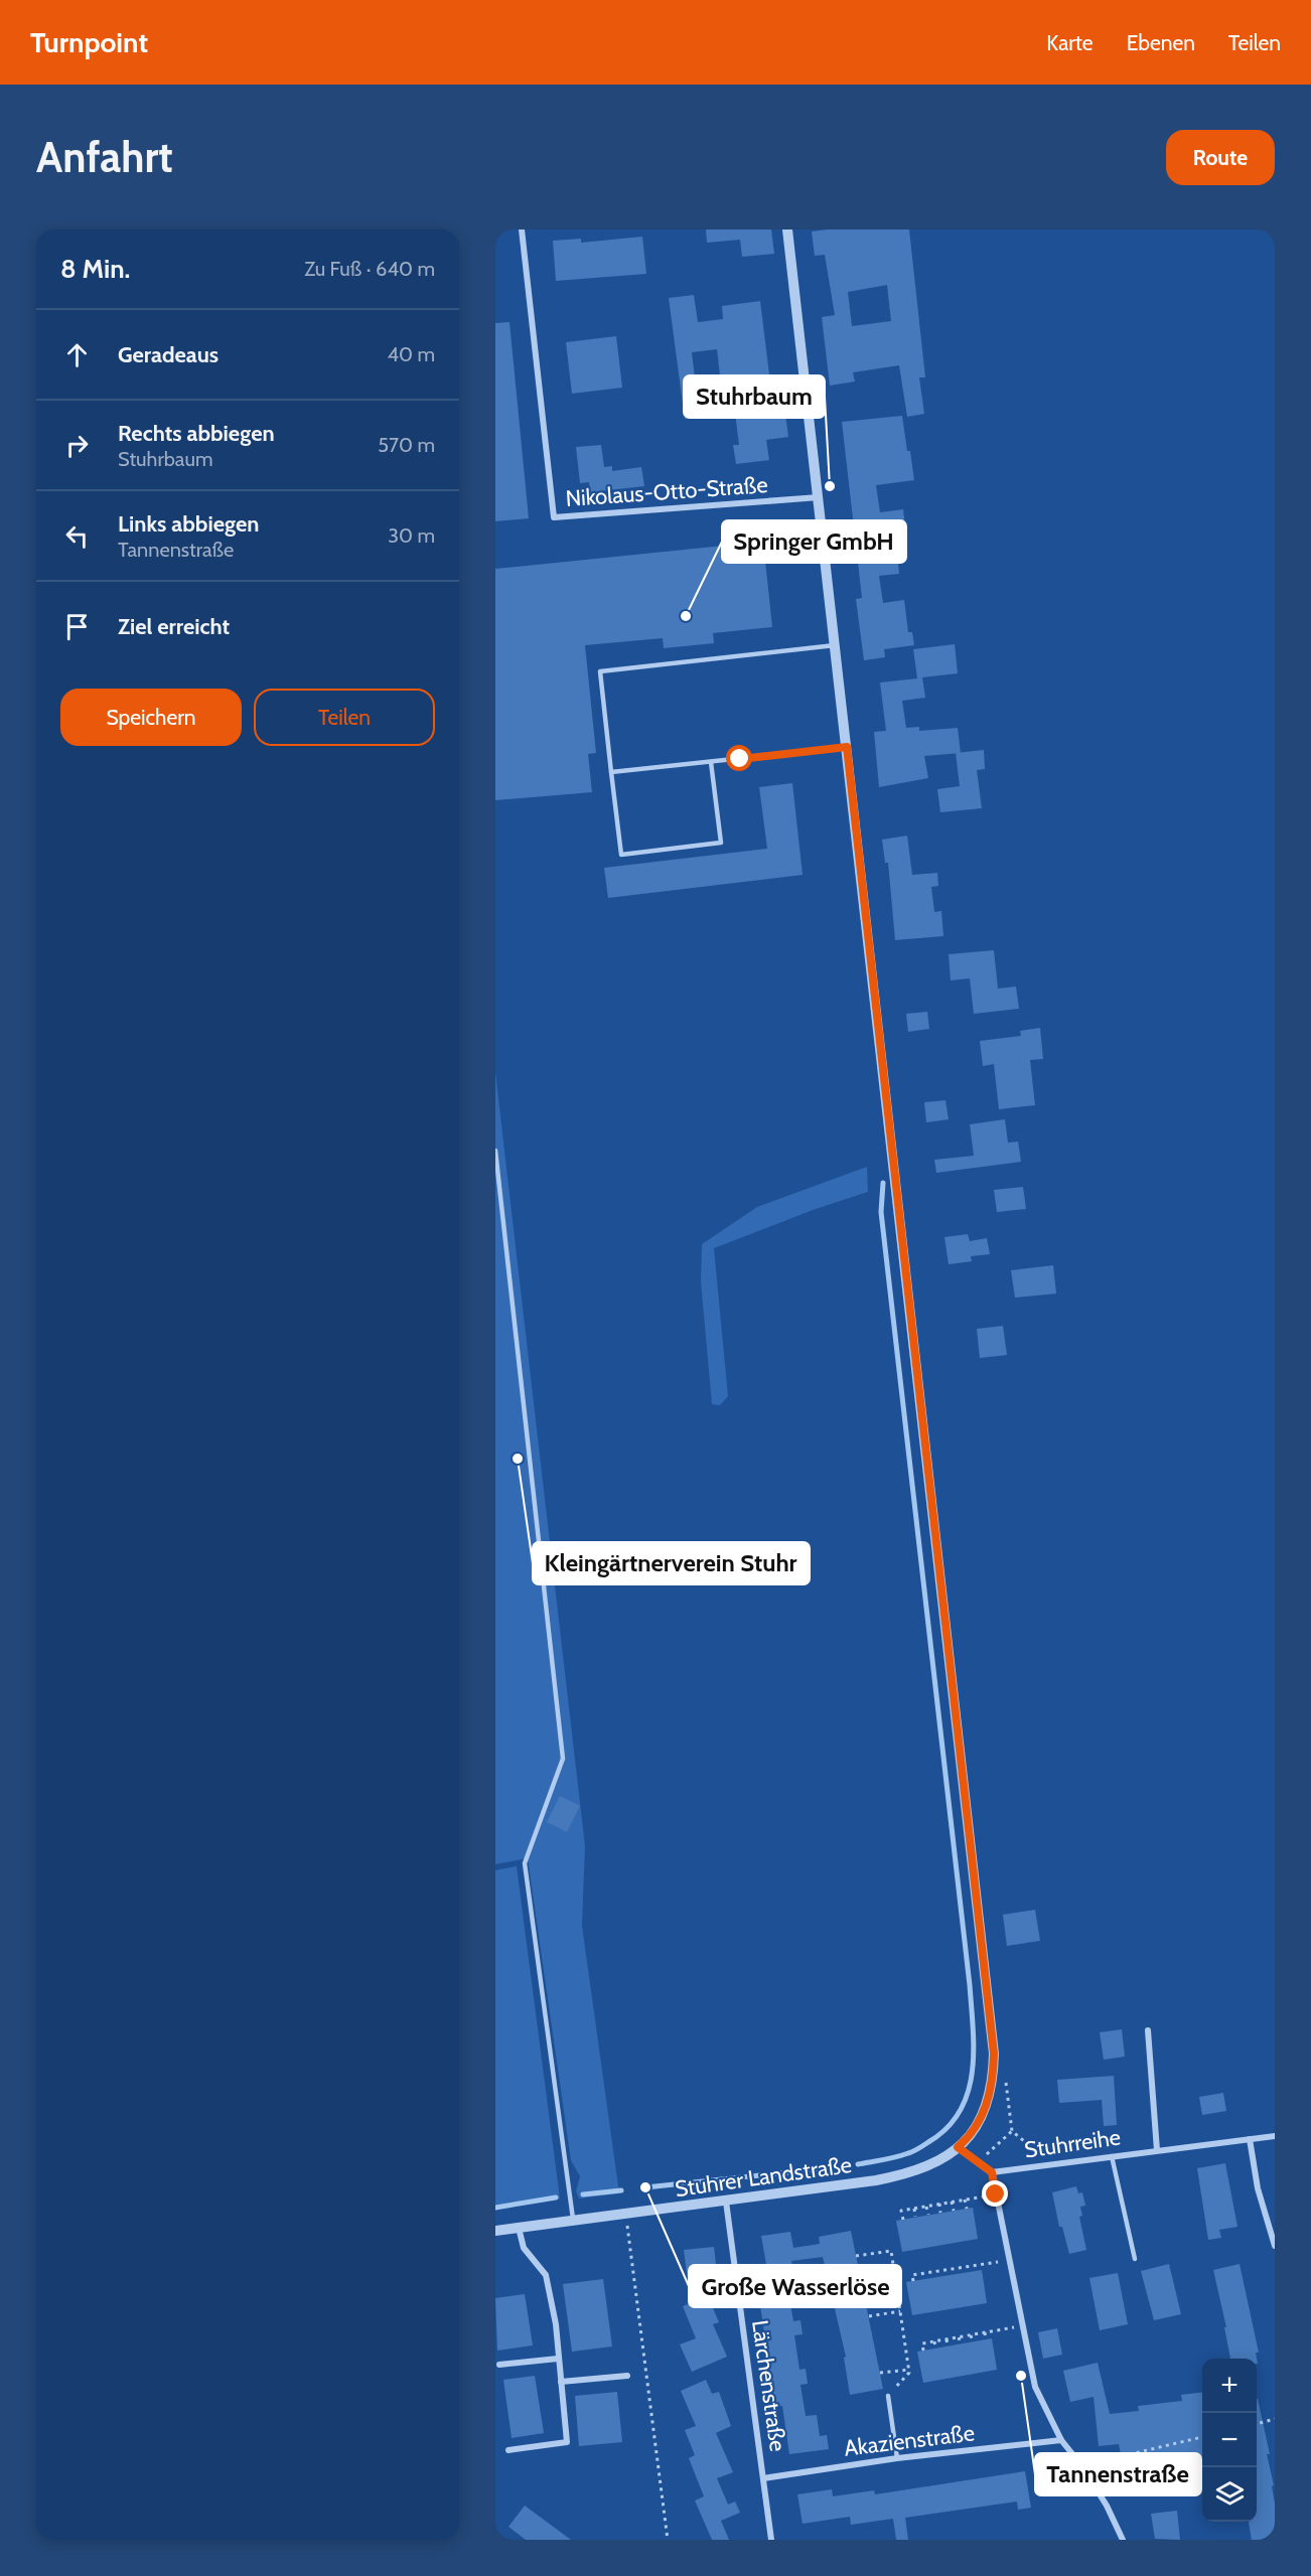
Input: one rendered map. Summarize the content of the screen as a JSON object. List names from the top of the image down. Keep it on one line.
{"streets":{"street":["Nikolaus-Otto-Straße","Stuhrreihe","Stuhrer Landstraße","Lärchenstraße","Akazienstraße"]},"crossings":[["Nikolaus-Otto-Straße","Stuhrer Landstraße"],["Stuhrer Landstraße","Lärchenstraße"],["Lärchenstraße","Akazienstraße"]],"places":["Stuhrbaum","Springer GmbH","Kleingärtnerverein Stuhr","Große Wasserlöse","Tannenstraße"],"page":{"header":"Turnpoint","nav":["Karte","Ebenen","Teilen"],"buttons":["Route",["Speichern","Teilen"]],"title":"Anfahrt","heading":["8 Min.","Zu Fuß · 640 m"],"list":[["Geradeaus","40 m"],["Rechts abbiegen","Stuhrbaum","570 m"],["Links abbiegen","Tannenstraße","30 m"],"Ziel erreicht"],"map_buttons":["+","−"]}}
